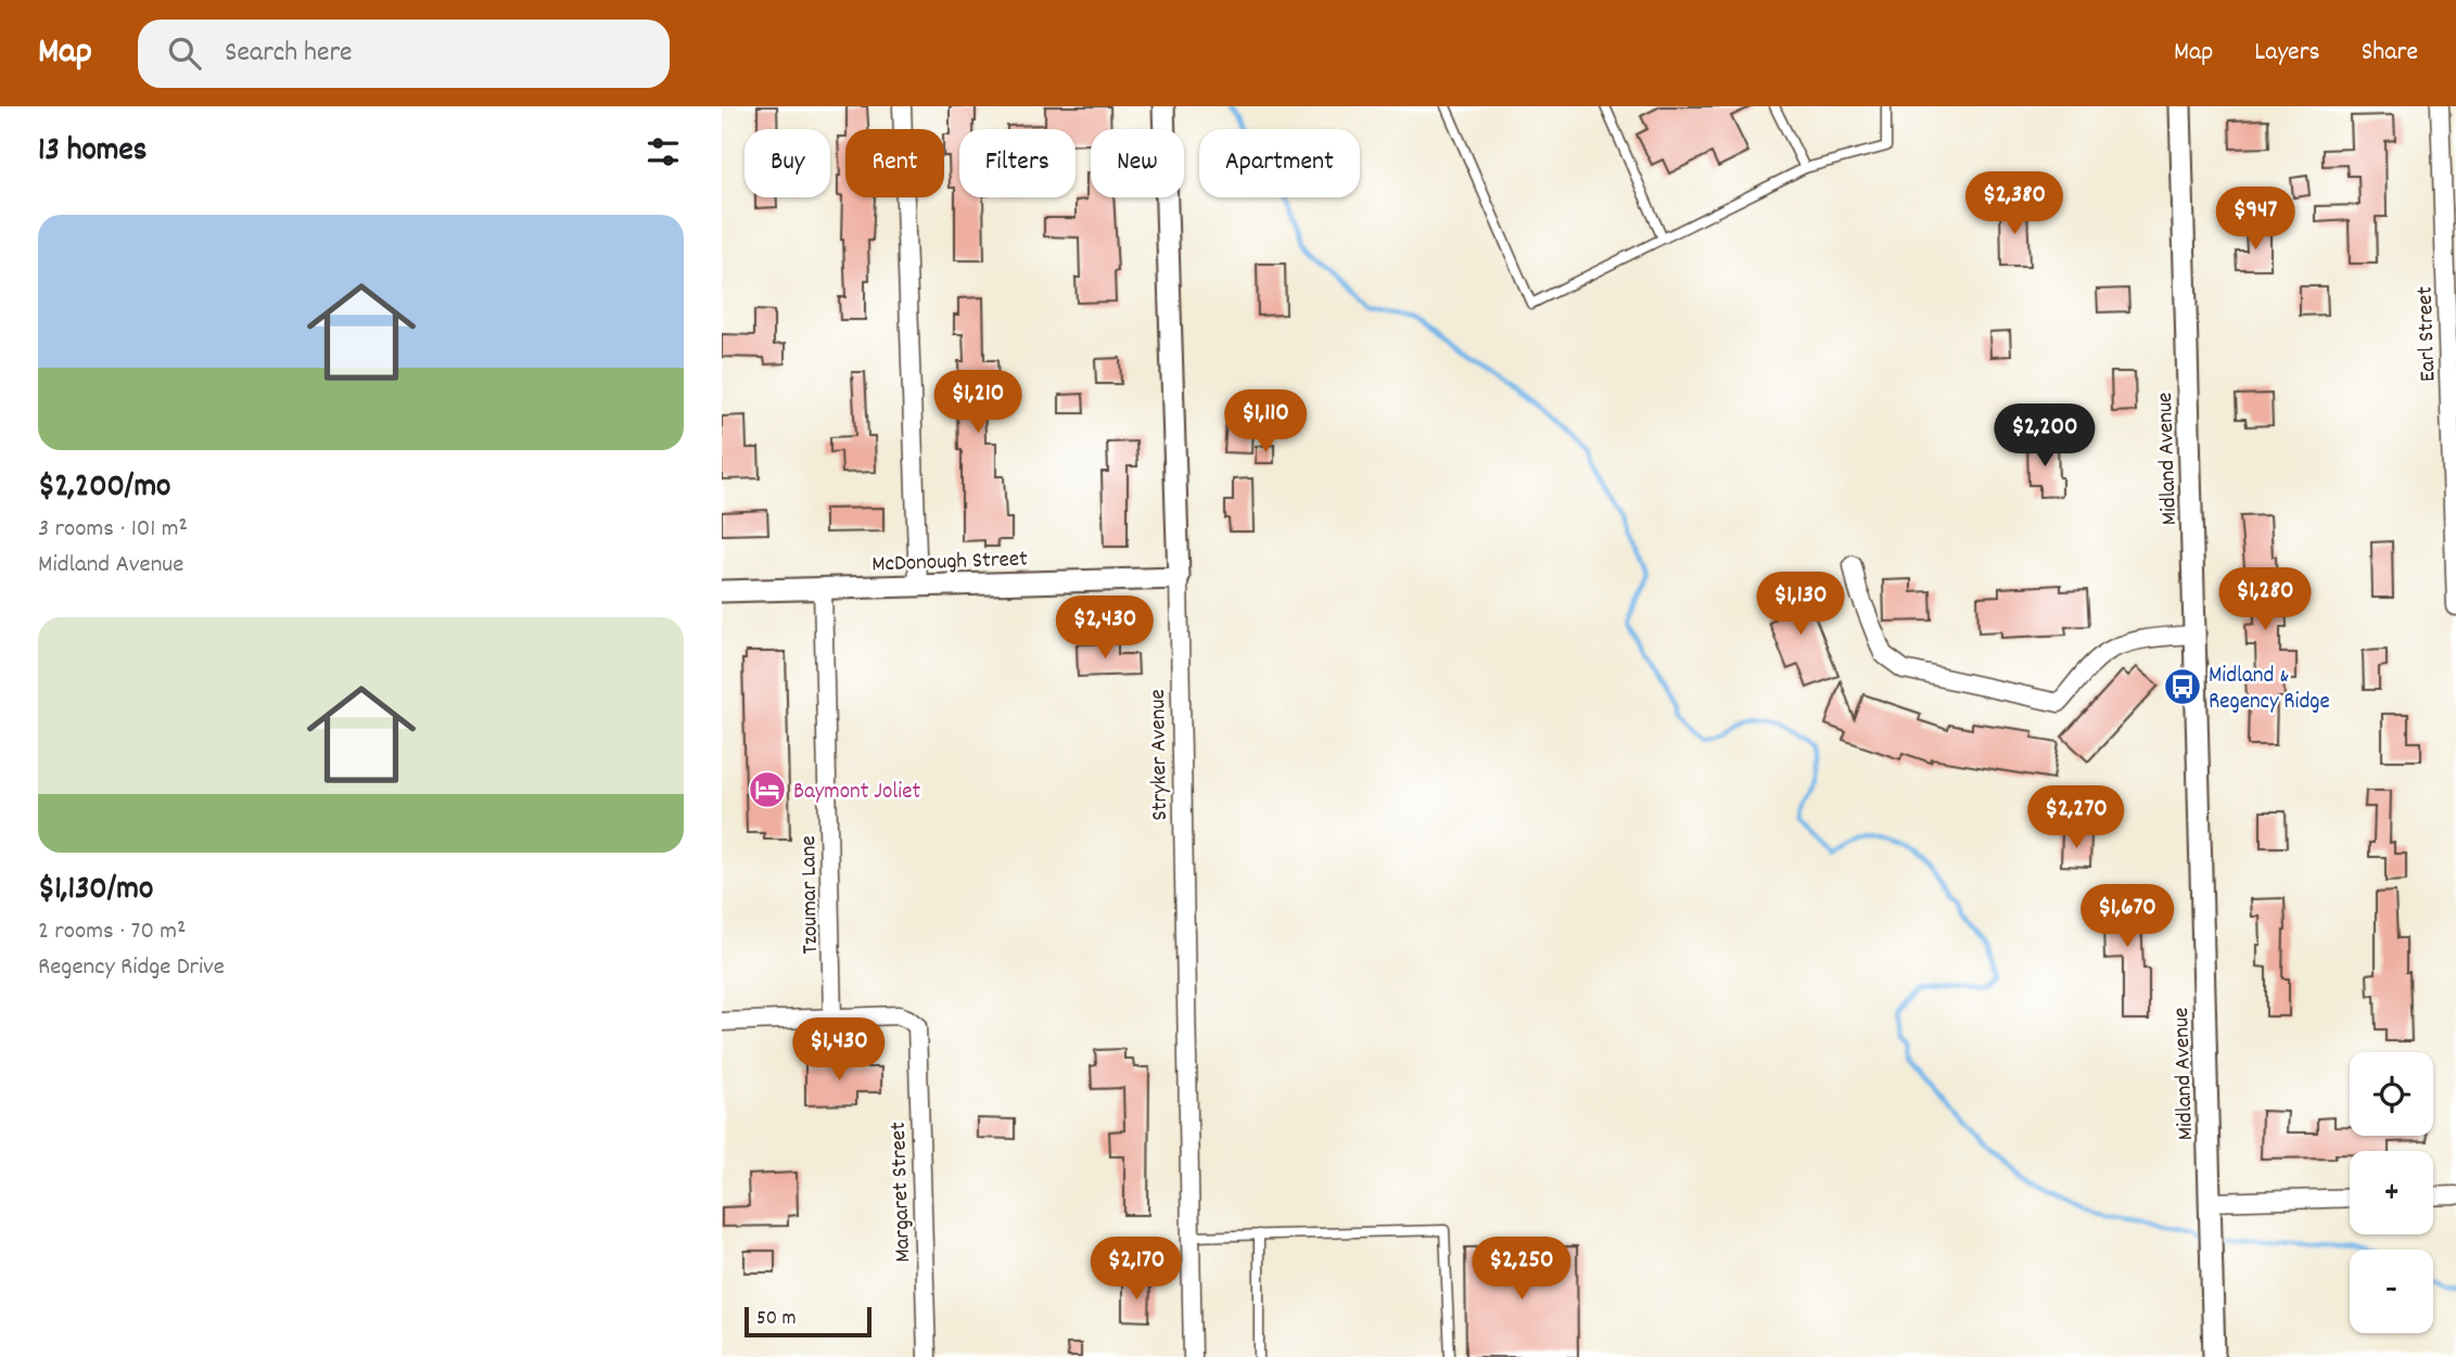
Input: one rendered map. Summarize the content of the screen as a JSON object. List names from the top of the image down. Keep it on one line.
{"streets":{"street":["Earl Street","Midland Avenue","McDonough Street","Stryker Avenue","Tzoumar Lane","Margaret Street"]},"crossings":[["McDonough Street","Stryker Avenue"],["McDonough Street","Tzoumar Lane"],["Tzoumar Lane","Margaret Street"]],"places":{"bus stop":["Midland & Regency Ridge"],"hotel":["Baymont Joliet"]},"scale_bar":"50 m","page":{"header":"Map","search":"Search here","nav":["Map","Layers","Share"],"heading":"13 homes","chip":["Buy","Rent","Filters","New","Apartment"],"price":["$2,380","$947","$1,210","$1,110","$2,200","$1,280","$1,130","$2,430","$2,270","$1,670","$1,430","$2,170","$2,250"],"list":[{"name":"$2,200/mo","note":"3 rooms · 101 m² · Midland Avenue"},{"name":"$1,130/mo","note":"2 rooms · 70 m² · Regency Ridge Drive"}],"map_buttons":["+","−"],"scale":"50 m"}}
